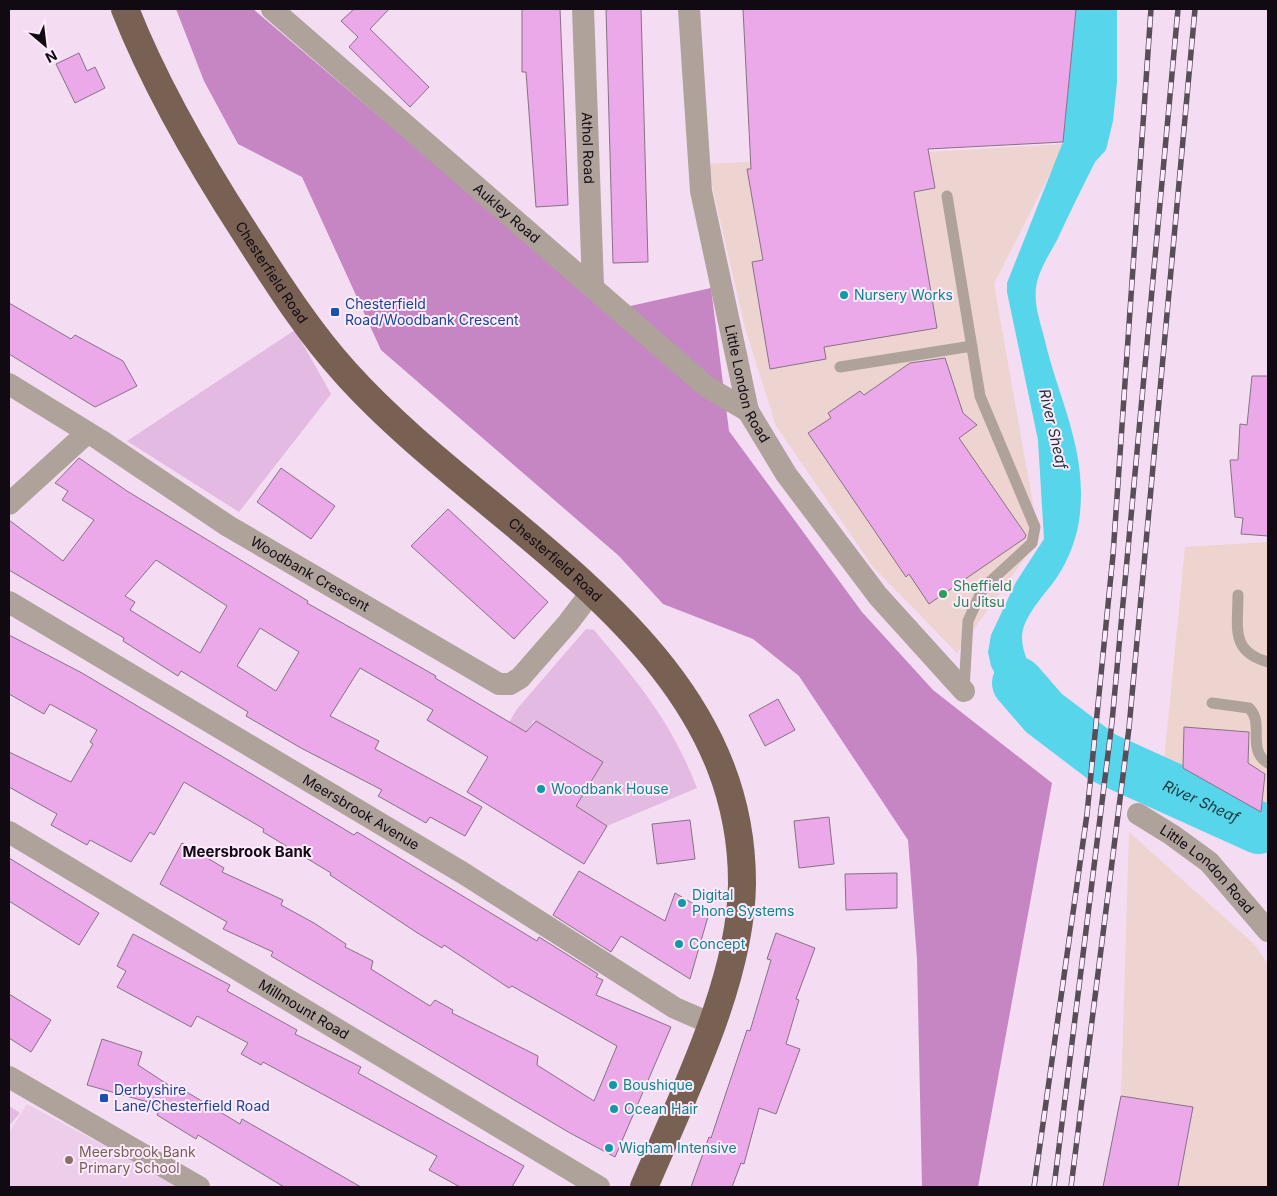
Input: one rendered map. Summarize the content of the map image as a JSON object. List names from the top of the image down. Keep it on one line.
{"streets":{"highway":["Chesterfield Road"],"street":["Athol Road","Aukley Road","Little London Road","Woodbank Crescent","Meersbrook Avenue","Millmount Road"]},"crossings":[["Athol Road","Aukley Road"],["Aukley Road","Little London Road"],["Chesterfield Road","Woodbank Crescent"],["Chesterfield Road","Meersbrook Avenue"]],"districts":["Meersbrook Bank"],"water":["River Sheaf"],"places":{"other":["Nursery Works","Sheffield Ju Jitsu","Woodbank House","Digital Phone Systems","Concept","Boushique","Ocean Hair","Wigham Intensive","Meersbrook Bank Primary School"],"transit":["Chesterfield Road/Woodbank Crescent","Derbyshire Lane/Chesterfield Road"]},"north":"bottom right"}
